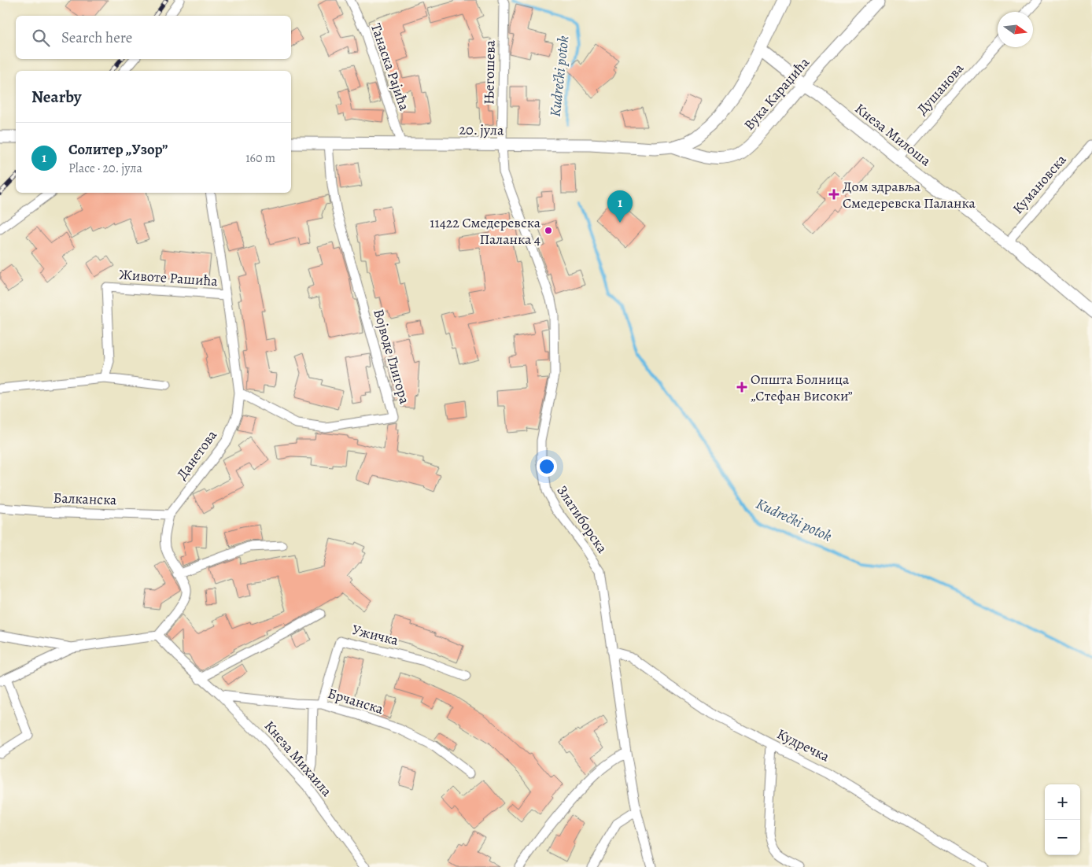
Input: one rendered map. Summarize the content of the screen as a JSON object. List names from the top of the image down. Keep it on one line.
{"streets":{"street":["Танаска Рајића","Његошева","Душанова","Вука Караџића","20. јула","Кнеза Милоша","Кумановска","Животе Рашића","Војводе Глигора","Данетова","Балканска","Златиборска","Ужичка","Брчанска","Кудречка","Кнеза Михаила"]},"crossings":[["Танаска Рајића","20. јула"],["Његошева","20. јула"],["Његошева","Златиборска"],["Душанова","Кнеза Милоша"],["Вука Караџића","20. јула"],["Вука Караџића","Кнеза Милоша"],["20. јула","Војводе Глигора"],["20. јула","Златиборска"],["Кнеза Милоша","Кумановска"],["Животе Рашића","Данетова"],["Војводе Глигора","Данетова"],["Данетова","Балканска"],["Златиборска","Кудречка"],["Ужичка","Брчанска"],["Брчанска","Кнеза Михаила"]],"water":["Kudrečki potok"],"places":{"health":["Дом здравља Смедеревска Паланка","Општа Болница „Стефан Високи”"],"other":["11422 Смедеревска Паланка 4"]},"north":"right","page":{"search":"Search here","heading":"Nearby","list":[{"mark":"1","name":"Солитер „Узор”","note":"Place · 20. јула","value":"160 m"}],"pins":"1","map_buttons":["+","−"]}}
